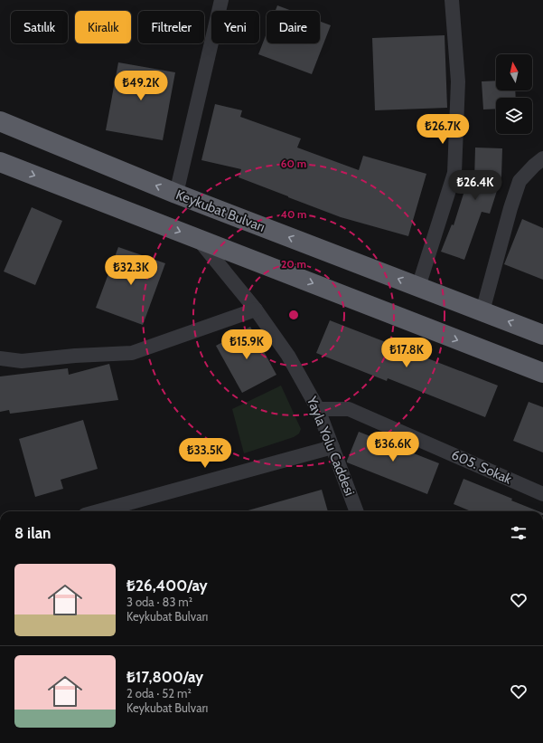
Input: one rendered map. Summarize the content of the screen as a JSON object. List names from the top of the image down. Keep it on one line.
{"streets":{"highway":["Keykubat Bulvarı"],"street":["Yayla Yolu Caddesi","605. Sokak"]},"crossings":[["Yayla Yolu Caddesi","605. Sokak"]],"north":"top","page":{"chip":["Satılık","Kiralık","Filtreler","Yeni","Daire"],"price":["₺49.2K","₺26.7K","₺26.4K","₺32.3K","₺15.9K","₺17.8K","₺36.6K","₺33.5K"],"heading":"8 ilan","list":[{"name":"₺26,400/ay","note":"3 oda · 83 m² · Keykubat Bulvarı"},{"name":"₺17,800/ay","note":"2 oda · 52 m² · Keykubat Bulvarı"}]},"rings":["60 m","40 m","20 m"]}
